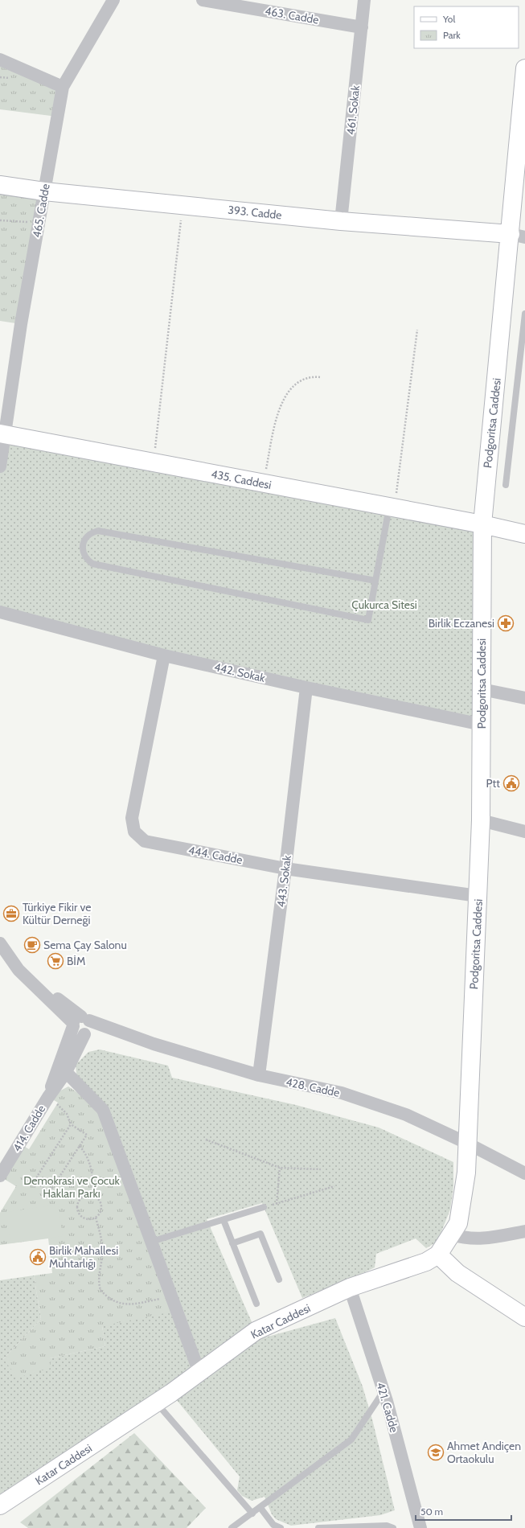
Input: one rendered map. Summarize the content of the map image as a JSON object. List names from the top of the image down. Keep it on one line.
{"streets":{"main road":["393. Cadde","Podgoritsa Caddesi","435. Caddesi","Katar Caddesi"],"street":["463. Cadde","461. Sokak","465. Cadde","442. Sokak","444. Cadde","443. Sokak","428. Cadde","414. Cadde","421. Cadde"]},"crossings":[["463. Cadde","461. Sokak"],["461. Sokak","393. Cadde"],["465. Cadde","393. Cadde"],["465. Cadde","435. Caddesi"],["393. Cadde","Podgoritsa Caddesi"],["Podgoritsa Caddesi","435. Caddesi"],["Podgoritsa Caddesi","442. Sokak"],["Podgoritsa Caddesi","444. Cadde"],["Podgoritsa Caddesi","428. Cadde"],["Podgoritsa Caddesi","Katar Caddesi"],["442. Sokak","444. Cadde"],["442. Sokak","443. Sokak"],["444. Cadde","443. Sokak"],["443. Sokak","428. Cadde"],["Katar Caddesi","421. Cadde"]],"parks":["Çukurca Sitesi","Demokrasi ve Çocuk Hakları Parkı"],"places":{"pharmacy":["Birlik Eczanesi"],"public building":["Ptt","Birlik Mahallesi Muhtarlığı"],"office":["Türkiye Fikir ve Kültür Derneği"],"cafe":["Sema Çay Salonu"],"supermarket":["BİM"],"school or university":["Ahmet Andiçen Ortaokulu"]},"legend":["Yol","Park"],"scale_bar":"50 m"}
